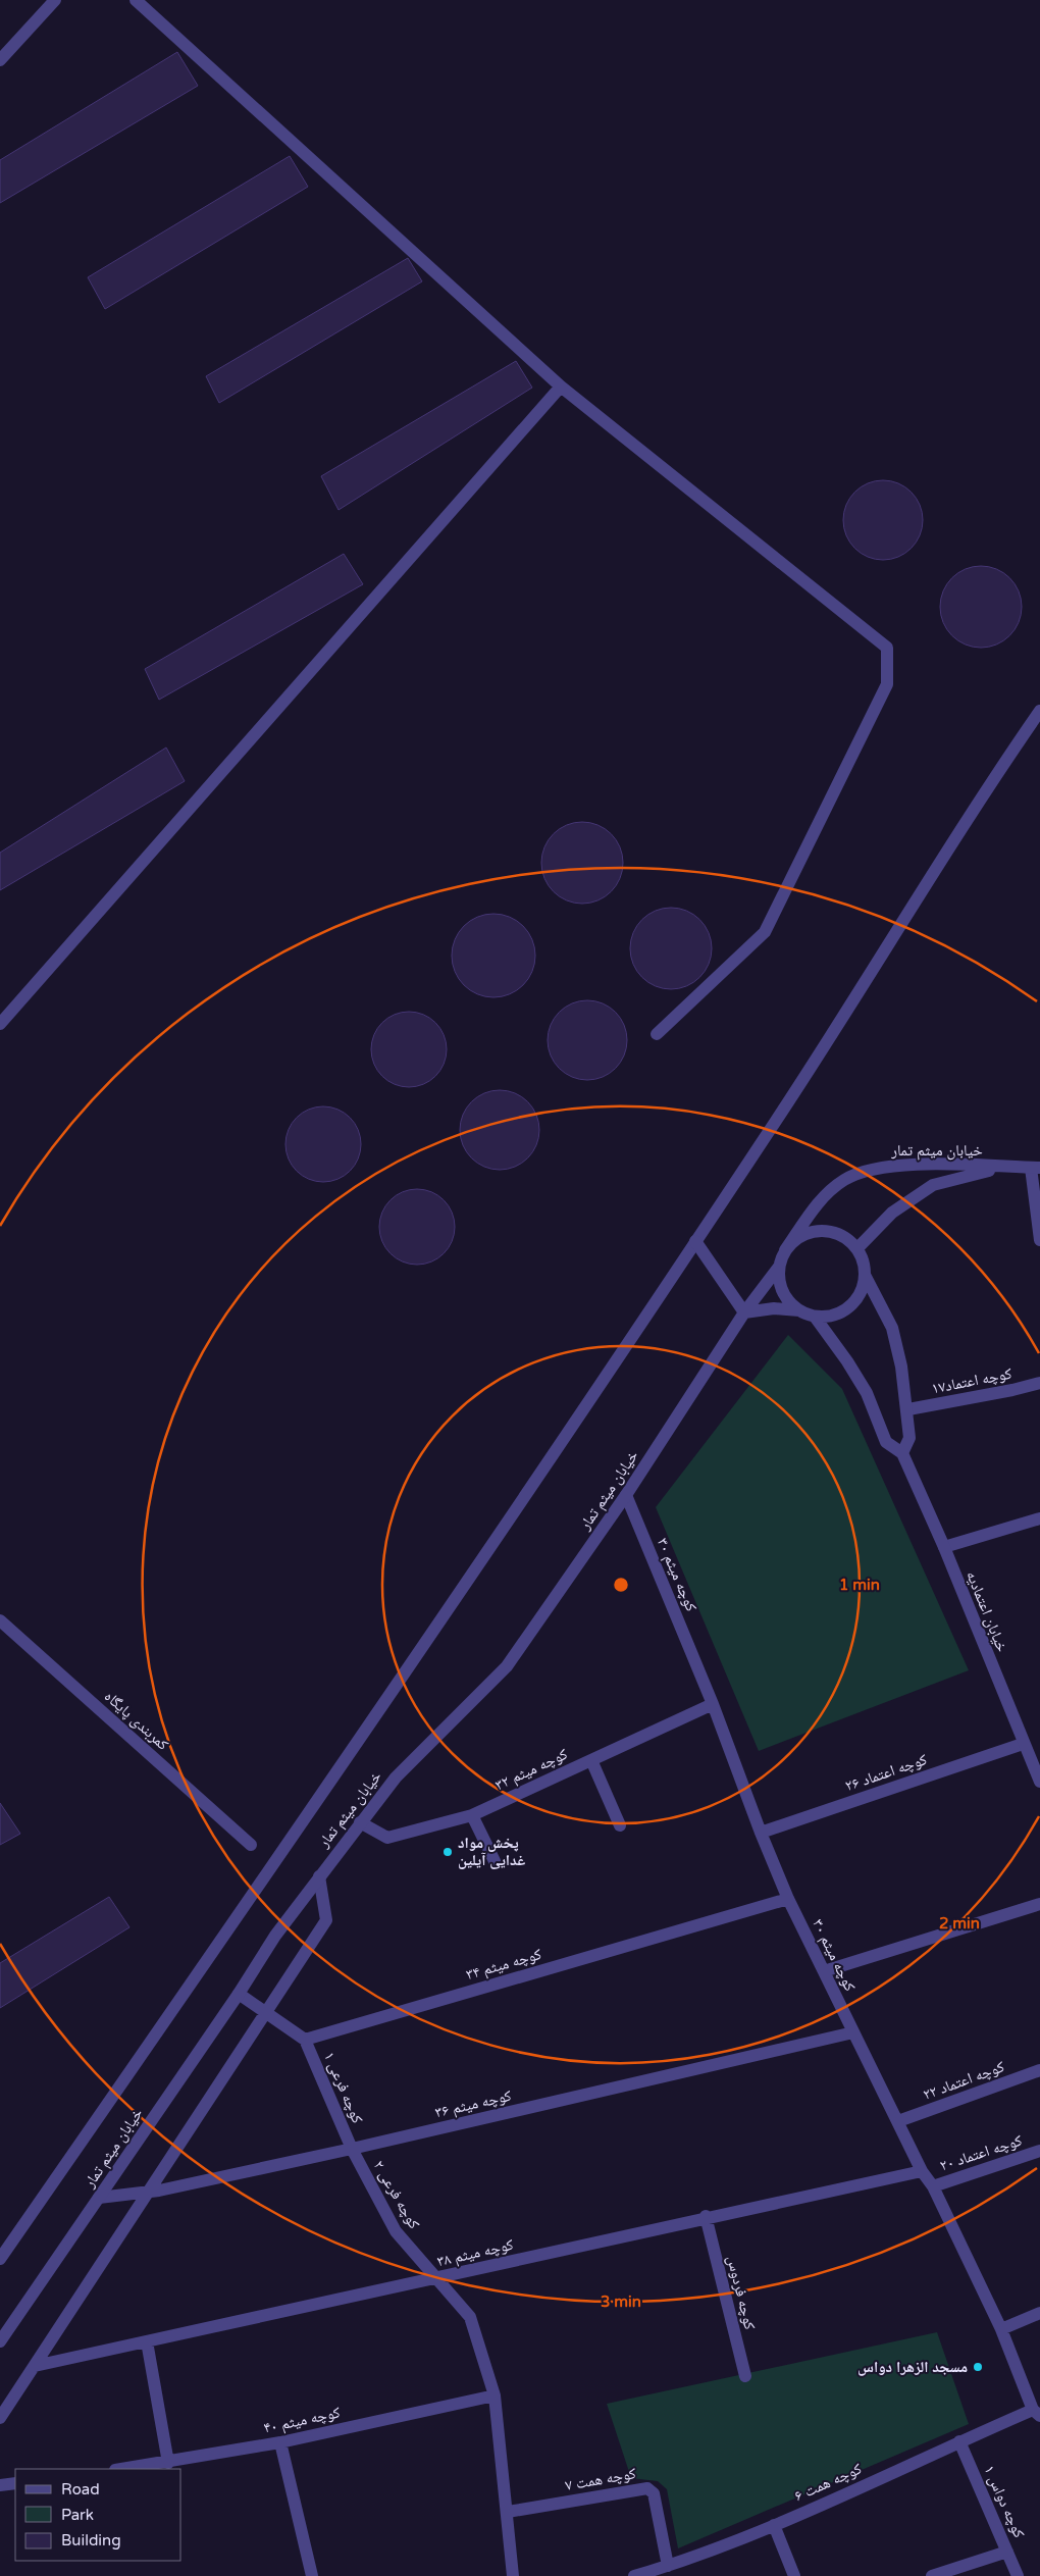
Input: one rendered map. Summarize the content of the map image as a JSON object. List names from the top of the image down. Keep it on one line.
{"streets":{"street":["خیابان میثم تمار","کوچه اعتماد۱۷","کوچه میثم ۳۰","خیابان اعتمادیه","کمربندی پایگاه","کوچه میثم ۳۲","کوچه اعتماد ۲۶","کوچه میثم ۳۴","کوچه اعتماد ۲۲","کوچه فرعی ۱","کوچه میثم ۳۶","کوچه اعتماد ۲۰","کوچه فرعی ۲","کوچه میثم ۳۸","کوچه فردوس","کوچه میثم ۴۰","کوچه همت ۷","کوچه همت ۶","کوچه دواس ۱"]},"crossings":[["خیابان میثم تمار","کوچه میثم ۳۰"],["خیابان میثم تمار","خیابان اعتمادیه"],["خیابان میثم تمار","کوچه میثم ۳۲"],["خیابان میثم تمار","کوچه میثم ۳۶"],["کوچه میثم ۳۰","کوچه میثم ۳۲"],["کوچه میثم ۳۰","کوچه اعتماد ۲۶"],["کوچه میثم ۳۰","کوچه میثم ۳۴"],["کوچه میثم ۳۰","کوچه اعتماد ۲۲"],["کوچه میثم ۳۰","کوچه میثم ۳۶"],["کوچه میثم ۳۰","کوچه اعتماد ۲۰"],["کوچه میثم ۳۰","کوچه میثم ۳۸"],["کوچه میثم ۳۰","کوچه همت ۶"],["خیابان اعتمادیه","کوچه اعتماد ۲۶"],["کوچه میثم ۳۴","کوچه فرعی ۱"],["کوچه فرعی ۱","کوچه میثم ۳۶"],["کوچه فرعی ۱","کوچه فرعی ۲"],["کوچه میثم ۳۶","کوچه فرعی ۲"],["کوچه فرعی ۲","کوچه میثم ۳۸"],["کوچه فرعی ۲","کوچه میثم ۴۰"],["کوچه فرعی ۲","کوچه همت ۷"],["کوچه میثم ۳۸","کوچه فردوس"],["کوچه همت ۷","کوچه همت ۶"],["کوچه همت ۶","کوچه دواس ۱"]],"places":["پخش مواد غدایی آیلین","مسجد الزهرا دواس"],"legend":["Road","Park","Building"],"rings":["1 min","2 min","3 min"]}
